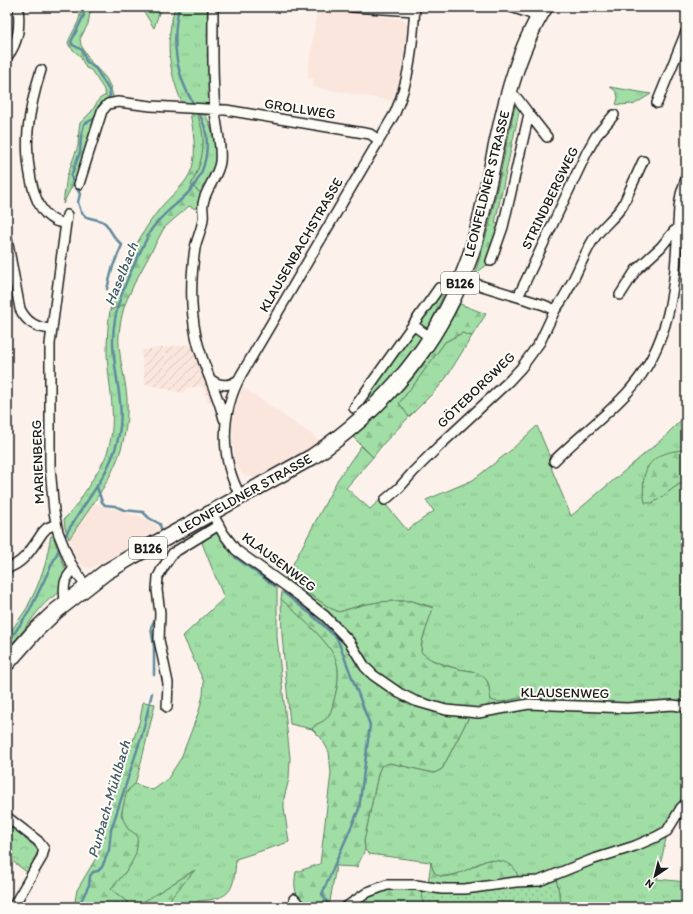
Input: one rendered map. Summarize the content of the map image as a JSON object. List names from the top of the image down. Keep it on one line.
{"streets":{"main road":["LEONFELDNER STRASSE","B126"],"street":["GROLLWEG","STRINDBERGWEG","KLAUSENBACHSTRASSE","GÖTEBORGWEG","MARIENBERG","KLAUSENWEG"]},"crossings":[["GROLLWEG","KLAUSENBACHSTRASSE"],["LEONFELDNER STRASSE","KLAUSENBACHSTRASSE"],["LEONFELDNER STRASSE","MARIENBERG"],["LEONFELDNER STRASSE","KLAUSENWEG"]],"water":["Haselbach","Purbach-Mühlbach"],"north":"bottom left"}
